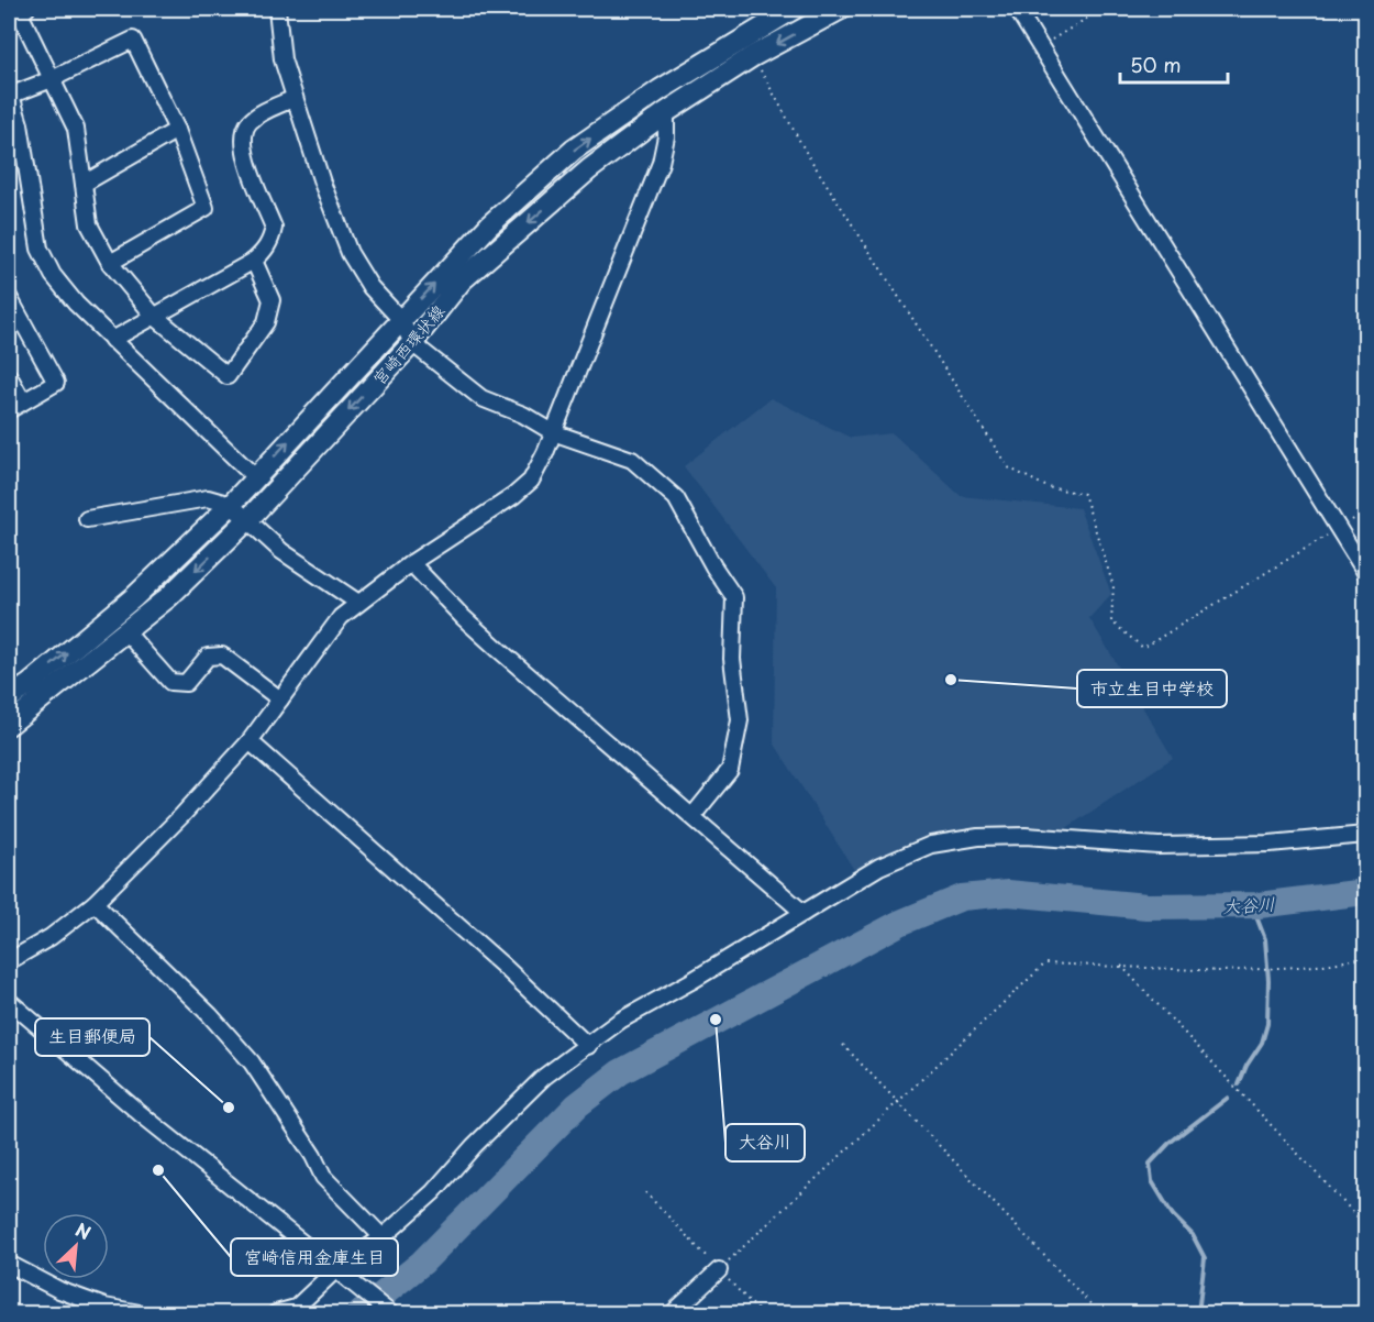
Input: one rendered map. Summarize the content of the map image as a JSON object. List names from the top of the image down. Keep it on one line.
{"streets":{"main road":["宮崎西環状線"]},"water":["大谷川"],"places":["市立生目中学校","大谷川","生目郵便局","宮崎信用金庫生目"],"scale_bar":"50 m","north":"top right"}
